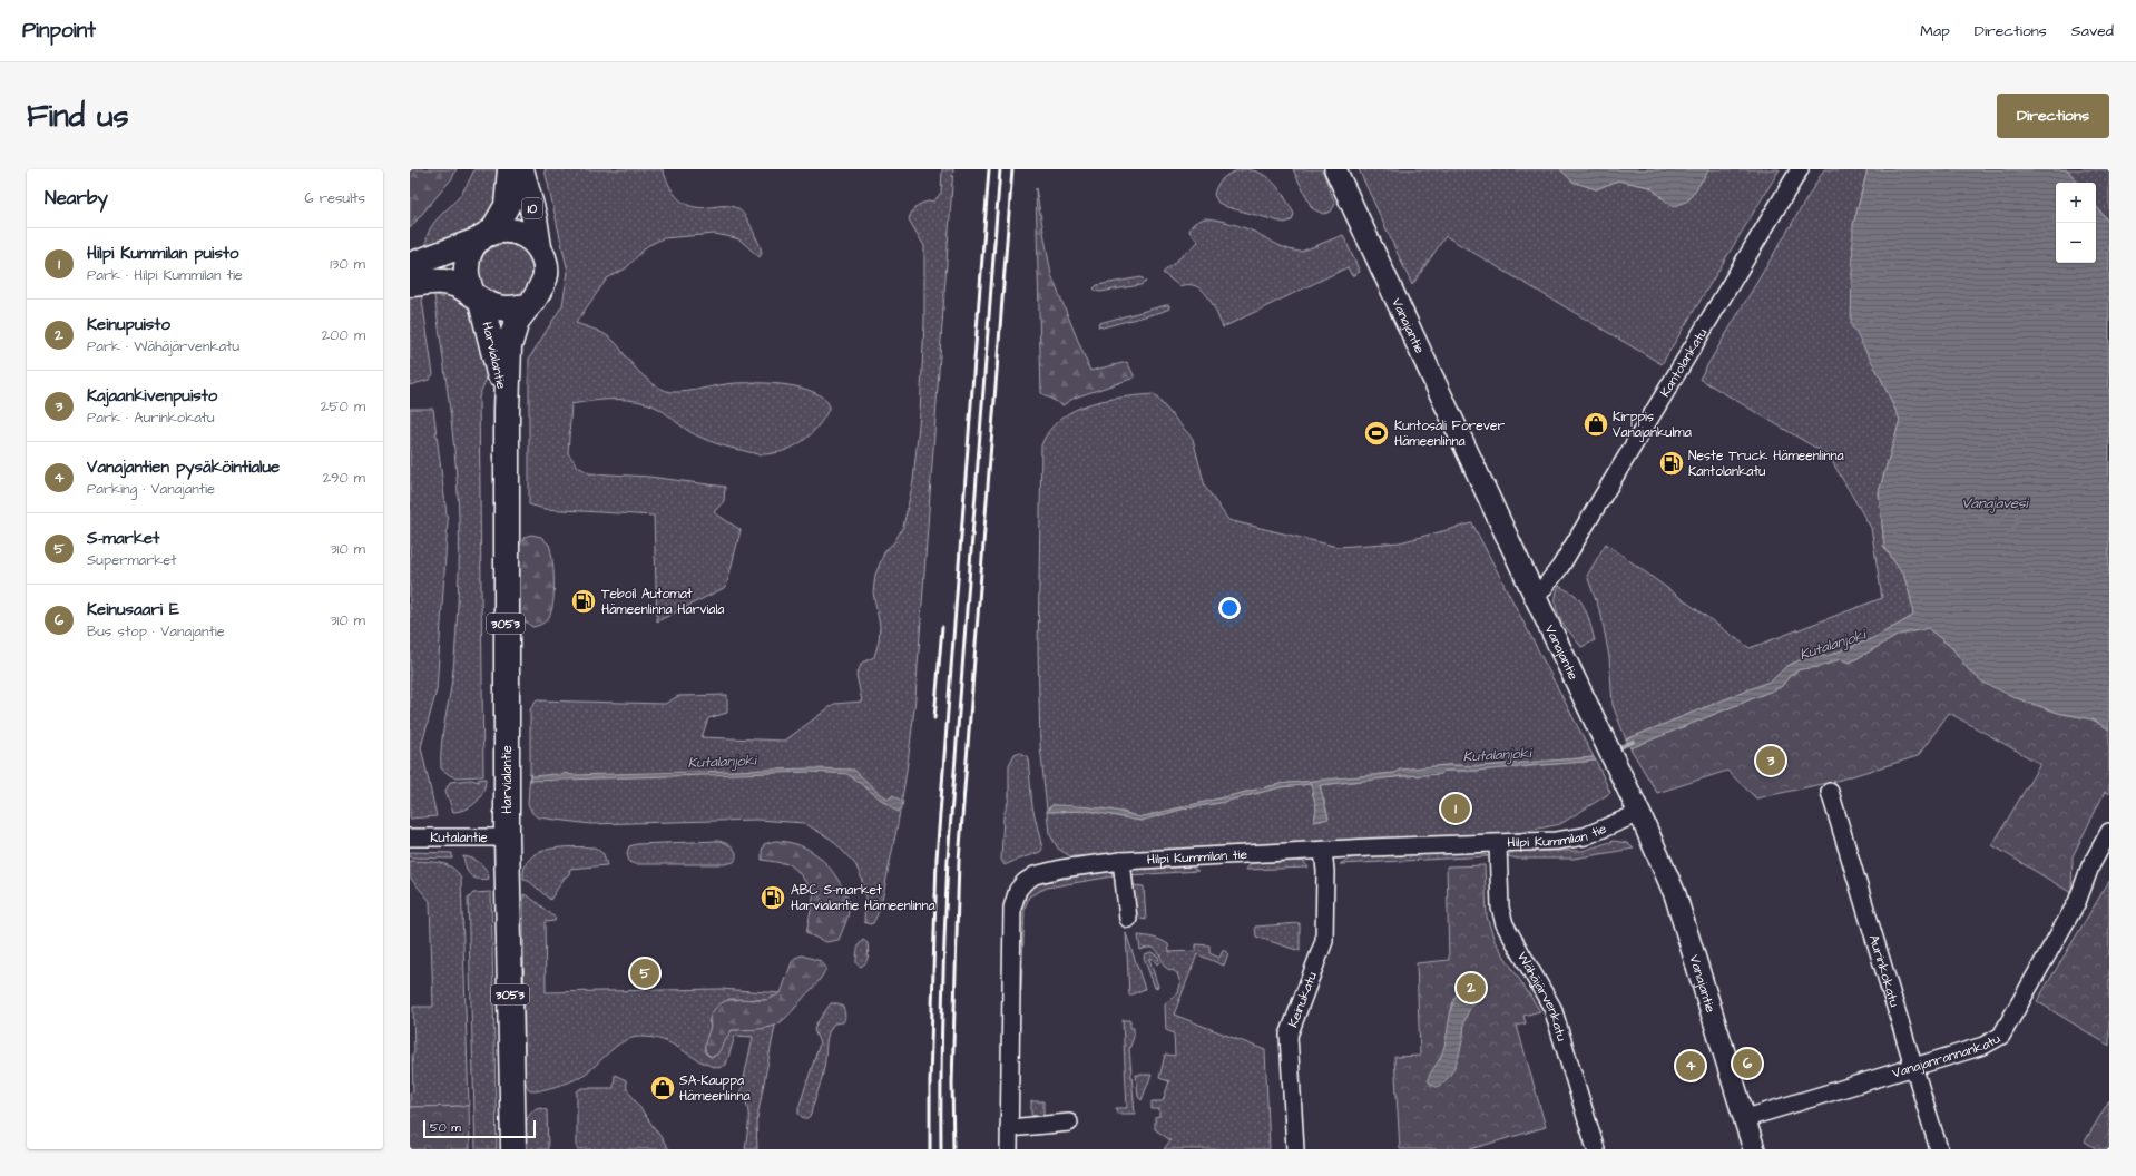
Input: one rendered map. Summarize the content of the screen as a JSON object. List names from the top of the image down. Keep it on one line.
{"streets":{"main road":["10","Harvialantie","3053"],"street":["Vanajantie","Kantolankatu","Hilpi Kummilan tie","Kutalantie","Aurinkokatu","Wähäjärvenkatu","Keinukatu","Vanajanrannankatu"]},"crossings":[["10","Harvialantie"],["Vanajantie","Kantolankatu"],["Vanajantie","Hilpi Kummilan tie"],["Vanajantie","Vanajanrannankatu"],["Harvialantie","Kutalantie"],["Hilpi Kummilan tie","Wähäjärvenkatu"],["Hilpi Kummilan tie","Keinukatu"],["Aurinkokatu","Vanajanrannankatu"]],"water":["Vanajavesi","Kutalanjoki"],"places":{"shop":["Kirppis Vanajankulma","SA-Kauppa Hämeenlinna"],"sports":["Kuntosali Forever Hämeenlinna"],"fuel station":["Neste Truck Hämeenlinna Kantolankatu","Teboil Automat Hämeenlinna Harviala","ABC S-market Harvialantie Hämeenlinna"]},"scale_bar":"50 m","page":{"header":"Pinpoint","nav":["Map","Directions","Saved"],"buttons":"Directions","title":"Find us","heading":["Nearby","6 results"],"map_buttons":["+","−"],"list":[{"mark":"1","name":"Hilpi Kummilan puisto","note":"Park · Hilpi Kummilan tie","value":"130 m"},{"mark":"2","name":"Keinupuisto","note":"Park · Wähäjärvenkatu","value":"200 m"},{"mark":"3","name":"Kajaankivenpuisto","note":"Park · Aurinkokatu","value":"250 m"},{"mark":"4","name":"Vanajantien pysäköintialue","note":"Parking · Vanajantie","value":"290 m"},{"mark":"5","name":"S-market","note":"Supermarket","value":"310 m"},{"mark":"6","name":"Keinusaari E","note":"Bus stop · Vanajantie","value":"310 m"}],"pins":["3","1","5","2","6","4"],"scale":"50 m"}}
